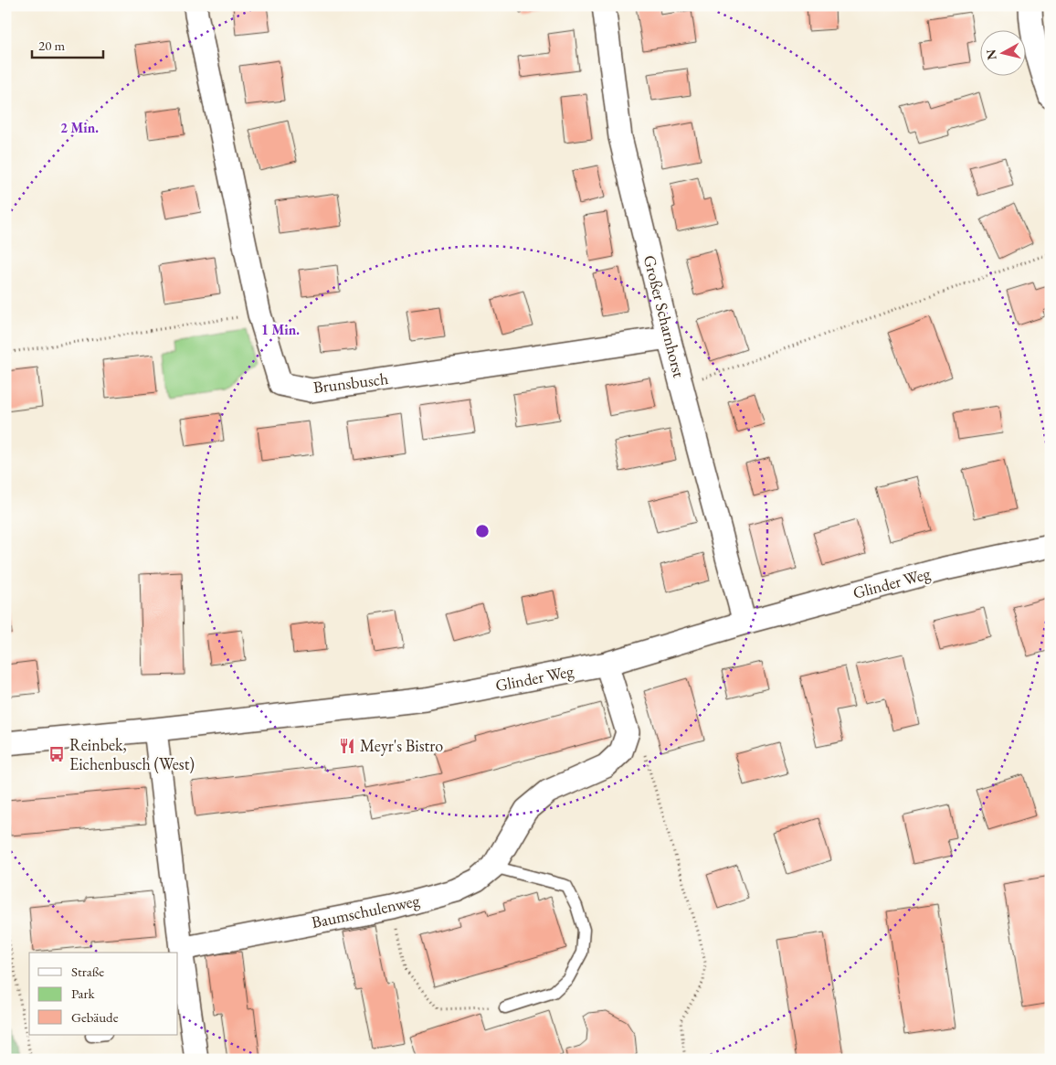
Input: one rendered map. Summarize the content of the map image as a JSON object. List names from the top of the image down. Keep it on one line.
{"streets":{"street":["Großer Scharnhorst","Brunsbusch","Glinder Weg","Baumschulenweg"]},"crossings":[["Großer Scharnhorst","Brunsbusch"],["Großer Scharnhorst","Glinder Weg"]],"places":{"restaurant":["Meyr's Bistro"],"bus stop":["Reinbek, Eichenbusch (West)"]},"legend":["Straße","Park","Gebäude"],"scale_bar":"20 m","north":"left","rings":["2 Min.","1 Min."]}
